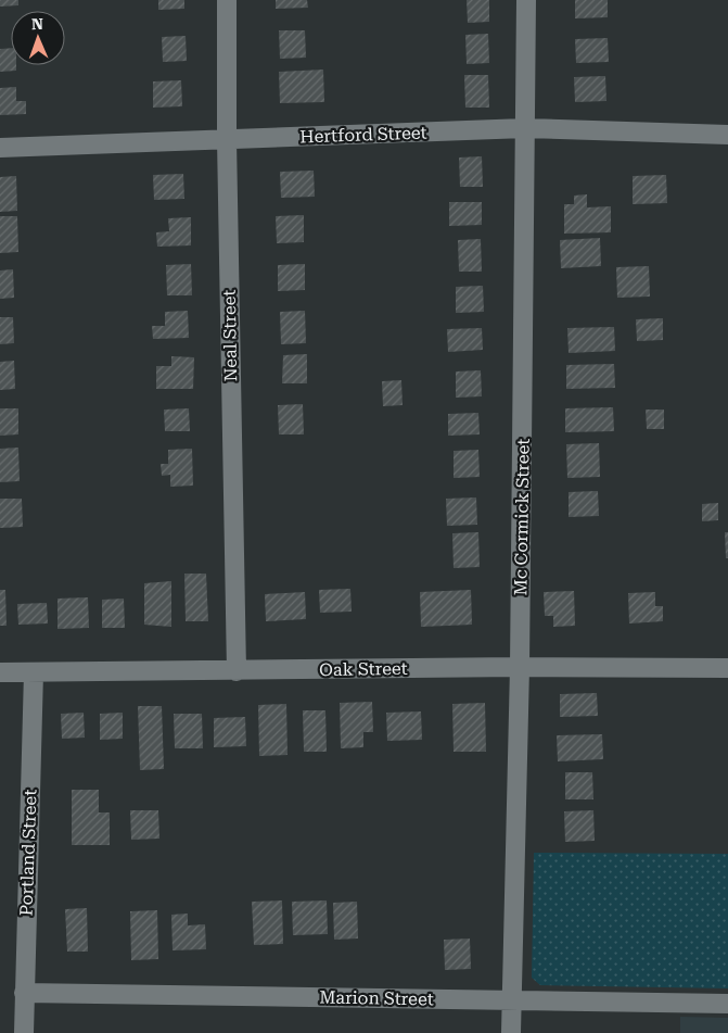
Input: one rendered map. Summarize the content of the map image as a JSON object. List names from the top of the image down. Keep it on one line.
{"streets":{"street":["Hertford Street","Neal Street","Mc Cormick Street","Oak Street","Portland Street","Marion Street"]},"crossings":[["Hertford Street","Neal Street"],["Hertford Street","Mc Cormick Street"],["Neal Street","Oak Street"],["Mc Cormick Street","Oak Street"],["Mc Cormick Street","Marion Street"],["Oak Street","Portland Street"],["Portland Street","Marion Street"]],"north":"top"}
